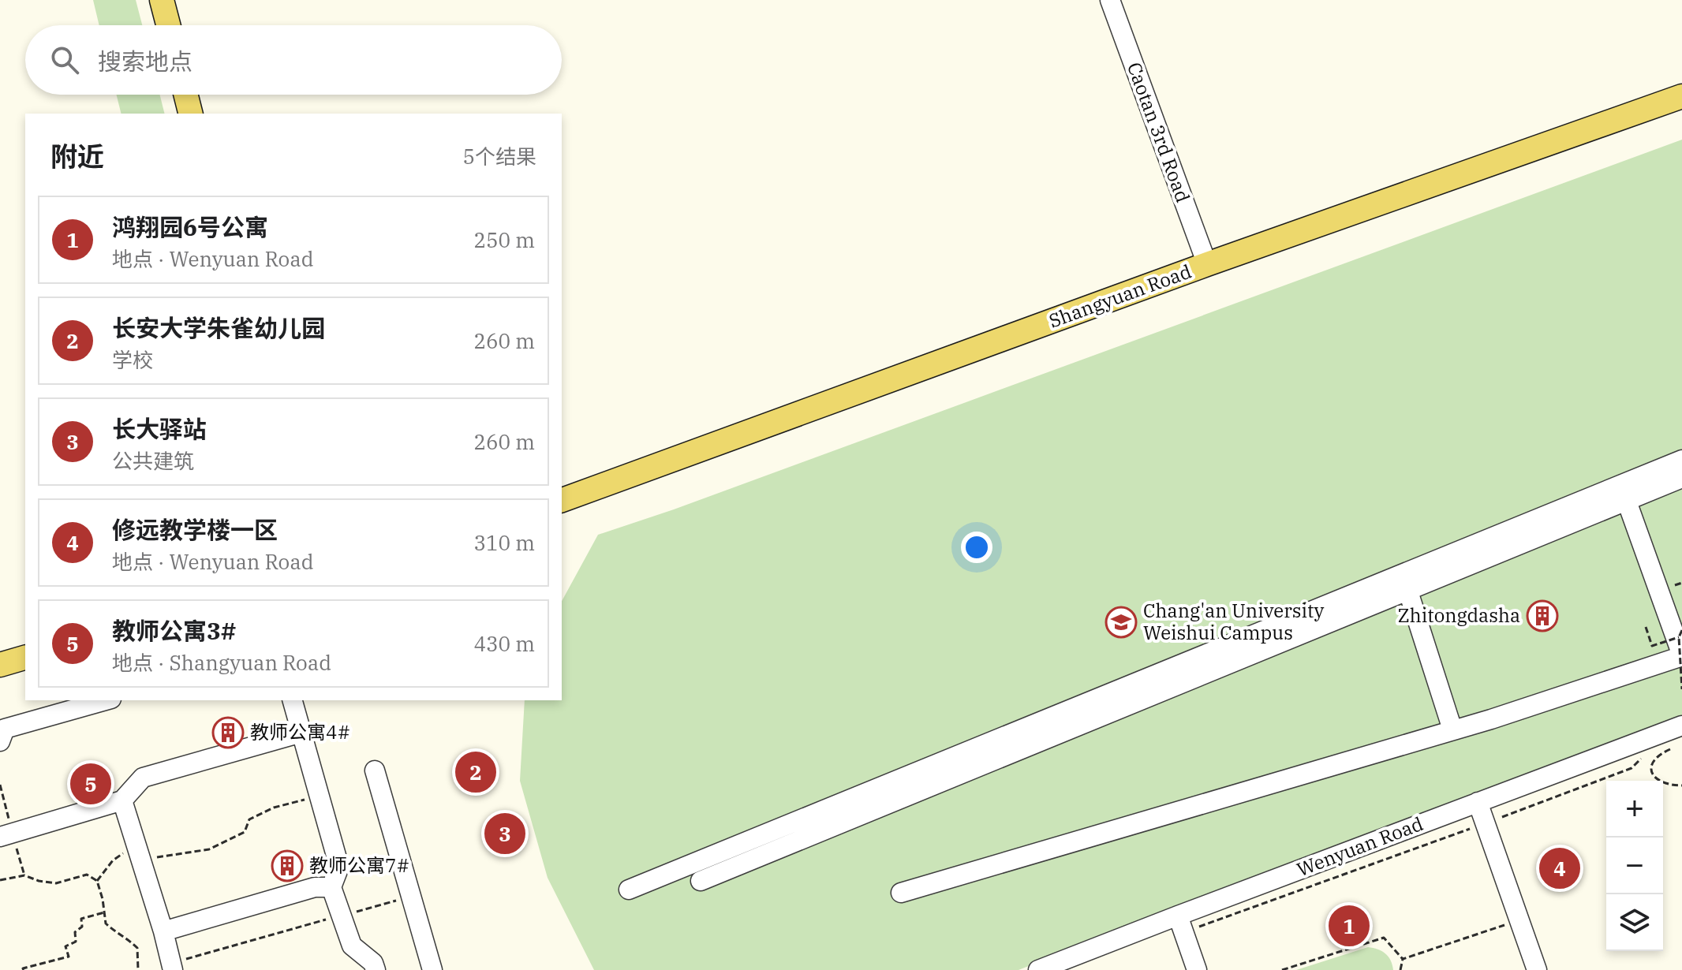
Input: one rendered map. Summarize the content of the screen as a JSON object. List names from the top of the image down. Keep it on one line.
{"streets":{"main road":["Shangyuan Road"],"street":["Caotan 3rd Road","Wenyuan Road"]},"crossings":[["Caotan 3rd Road","Shangyuan Road"]],"places":{"building":["Zhitongdasha","教师公寓4#","教师公寓7#"],"school or university":["Chang'an University Weishui Campus"]},"page":{"search":"搜索地点","heading":["附近","5个结果"],"list":[{"mark":"1","name":"鸿翔园6号公寓","note":"地点 · Wenyuan Road","value":"250 m"},{"mark":"2","name":"长安大学朱雀幼儿园","note":"学校","value":"260 m"},{"mark":"3","name":"长大驿站","note":"公共建筑","value":"260 m"},{"mark":"4","name":"修远教学楼一区","note":"地点 · Wenyuan Road","value":"310 m"},{"mark":"5","name":"教师公寓3#","note":"地点 · Shangyuan Road","value":"430 m"}],"pins":["2","5","3","4","1"],"map_buttons":["+","−"]}}
